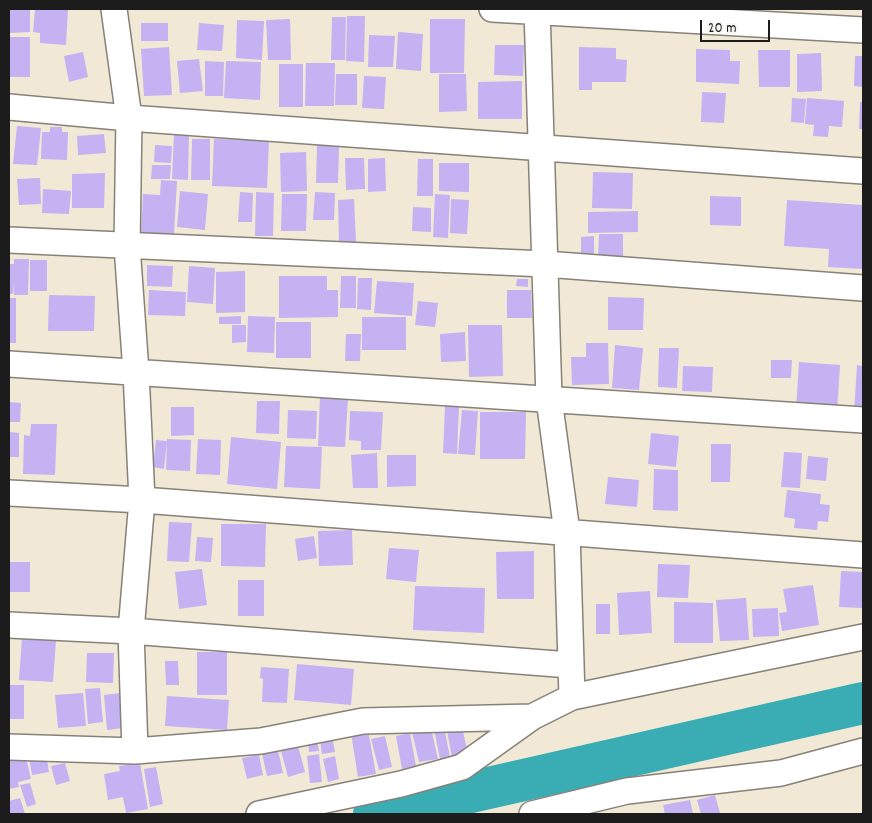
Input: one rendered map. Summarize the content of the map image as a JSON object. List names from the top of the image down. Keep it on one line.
{"scale_bar":"20 m"}
